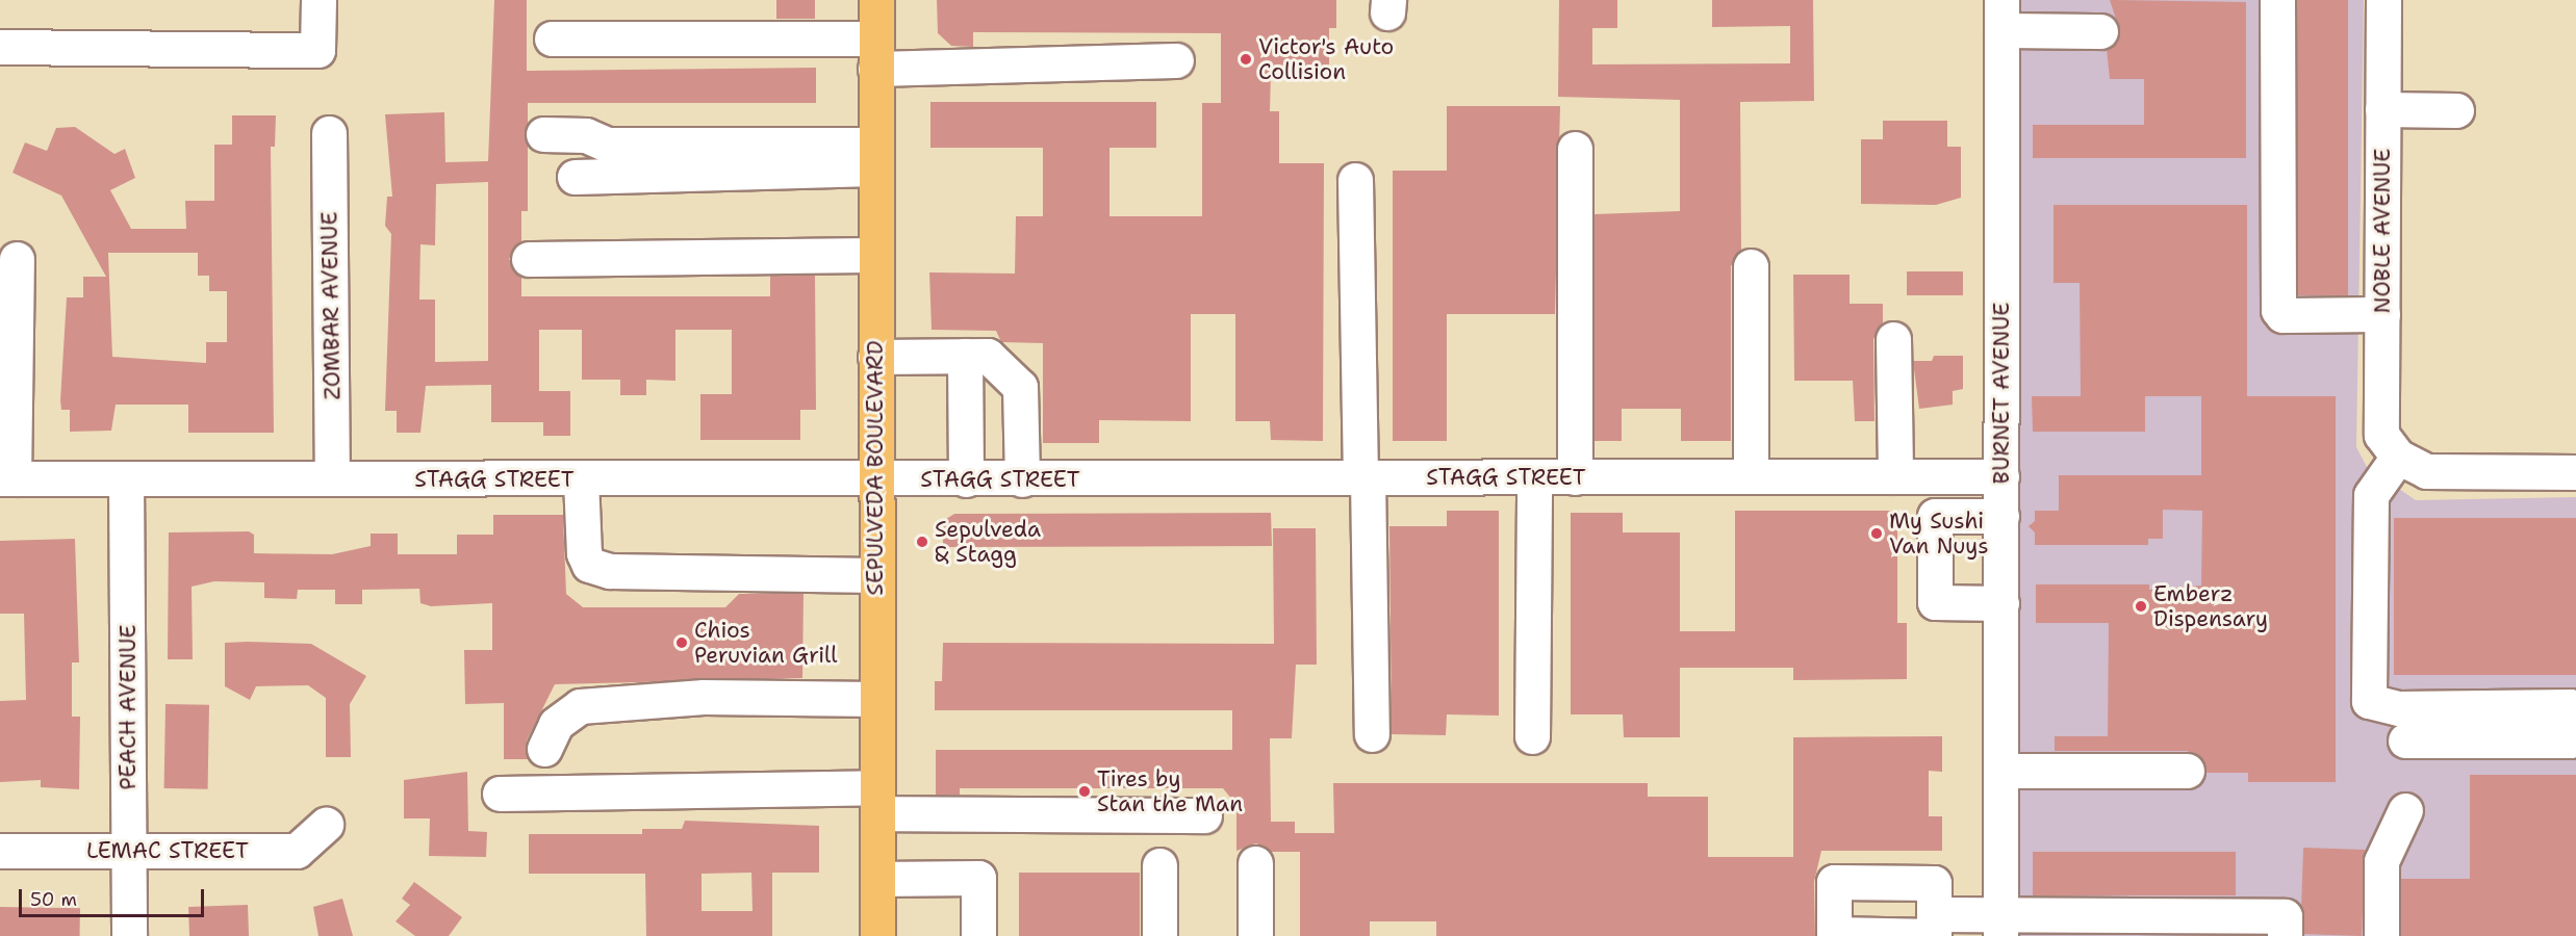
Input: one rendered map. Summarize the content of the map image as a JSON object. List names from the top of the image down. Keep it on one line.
{"streets":{"main road":["SEPULVEDA BOULEVARD"],"street":["NOBLE AVENUE","ZOMBAR AVENUE","BURNET AVENUE","STAGG STREET","PEACH AVENUE","LEMAC STREET"]},"crossings":[["ZOMBAR AVENUE","STAGG STREET"],["BURNET AVENUE","STAGG STREET"],["SEPULVEDA BOULEVARD","STAGG STREET"],["STAGG STREET","PEACH AVENUE"],["PEACH AVENUE","LEMAC STREET"]],"places":["Victor's Auto Collision","My Sushi Van Nuys","Sepulveda & Stagg","Emberz Dispensary","Chios Peruvian Grill","Tires by Stan the Man"],"scale_bar":"50 m"}
